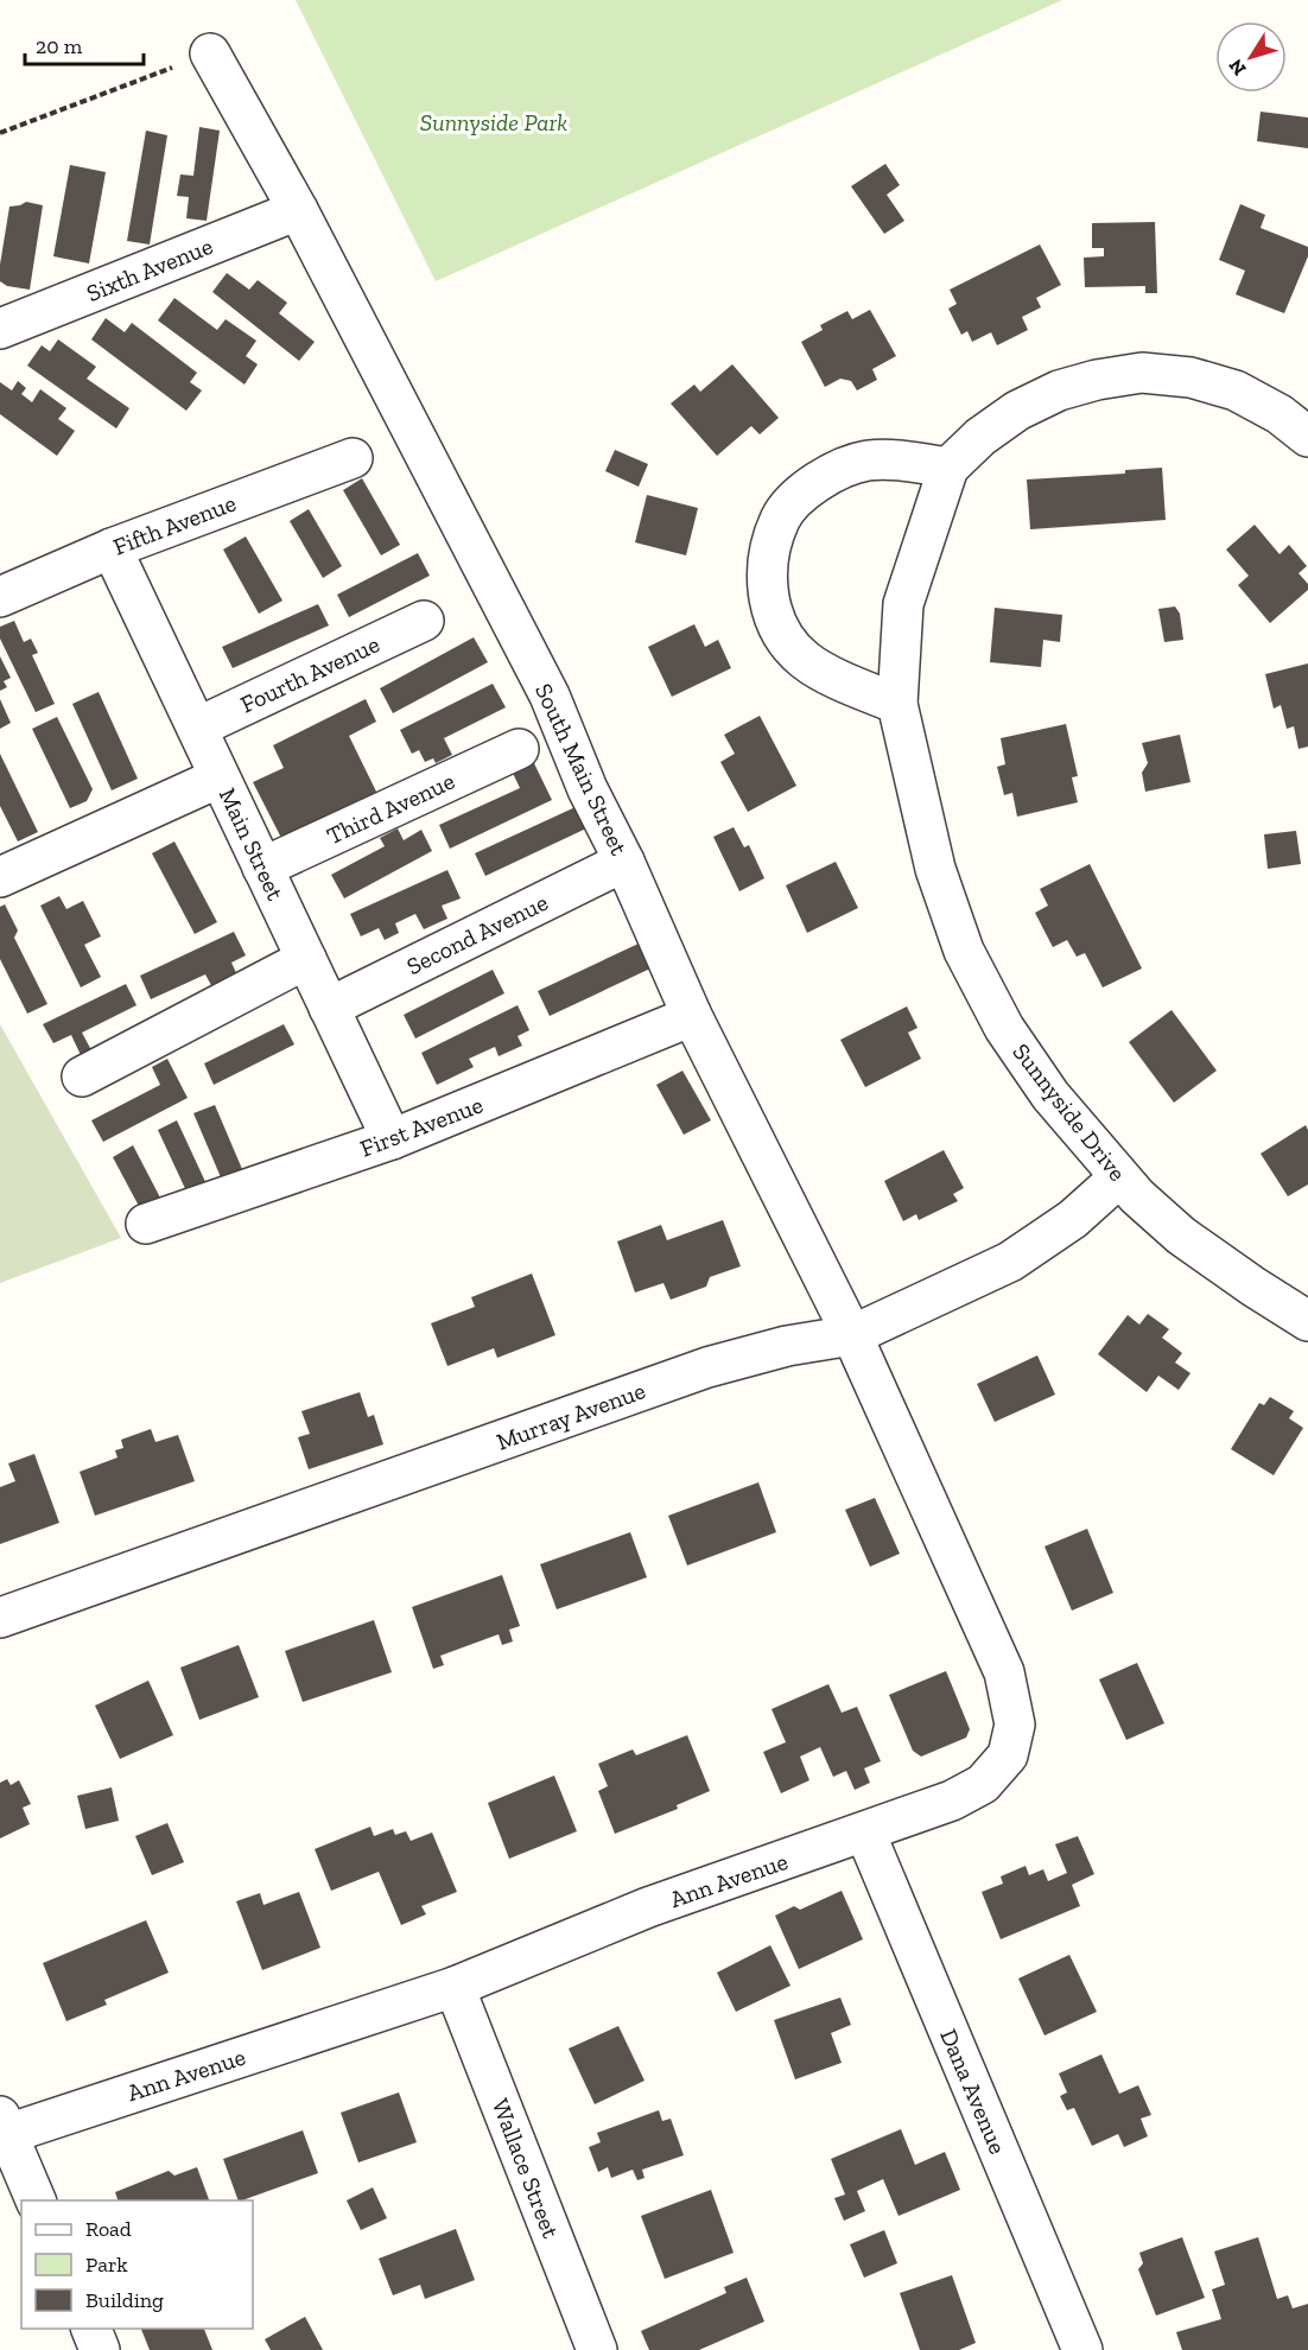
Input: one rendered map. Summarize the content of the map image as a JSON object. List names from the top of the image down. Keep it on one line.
{"streets":{"street":["Sixth Avenue","Fifth Avenue","Fourth Avenue","South Main Street","Third Avenue","Main Street","Second Avenue","Sunnyside Drive","First Avenue","Murray Avenue","Ann Avenue","Dana Avenue","Wallace Street"]},"crossings":[["Sixth Avenue","South Main Street"],["Fifth Avenue","Main Street"],["Fourth Avenue","Main Street"],["South Main Street","Second Avenue"],["South Main Street","First Avenue"],["South Main Street","Murray Avenue"],["South Main Street","Ann Avenue"],["Third Avenue","Main Street"],["Main Street","Second Avenue"],["Main Street","First Avenue"],["Sunnyside Drive","Murray Avenue"],["Murray Avenue","Ann Avenue"],["Ann Avenue","Dana Avenue"],["Ann Avenue","Wallace Street"]],"parks":["Sunnyside Park"],"legend":["Road","Park","Building"],"scale_bar":"20 m","north":"bottom left"}
